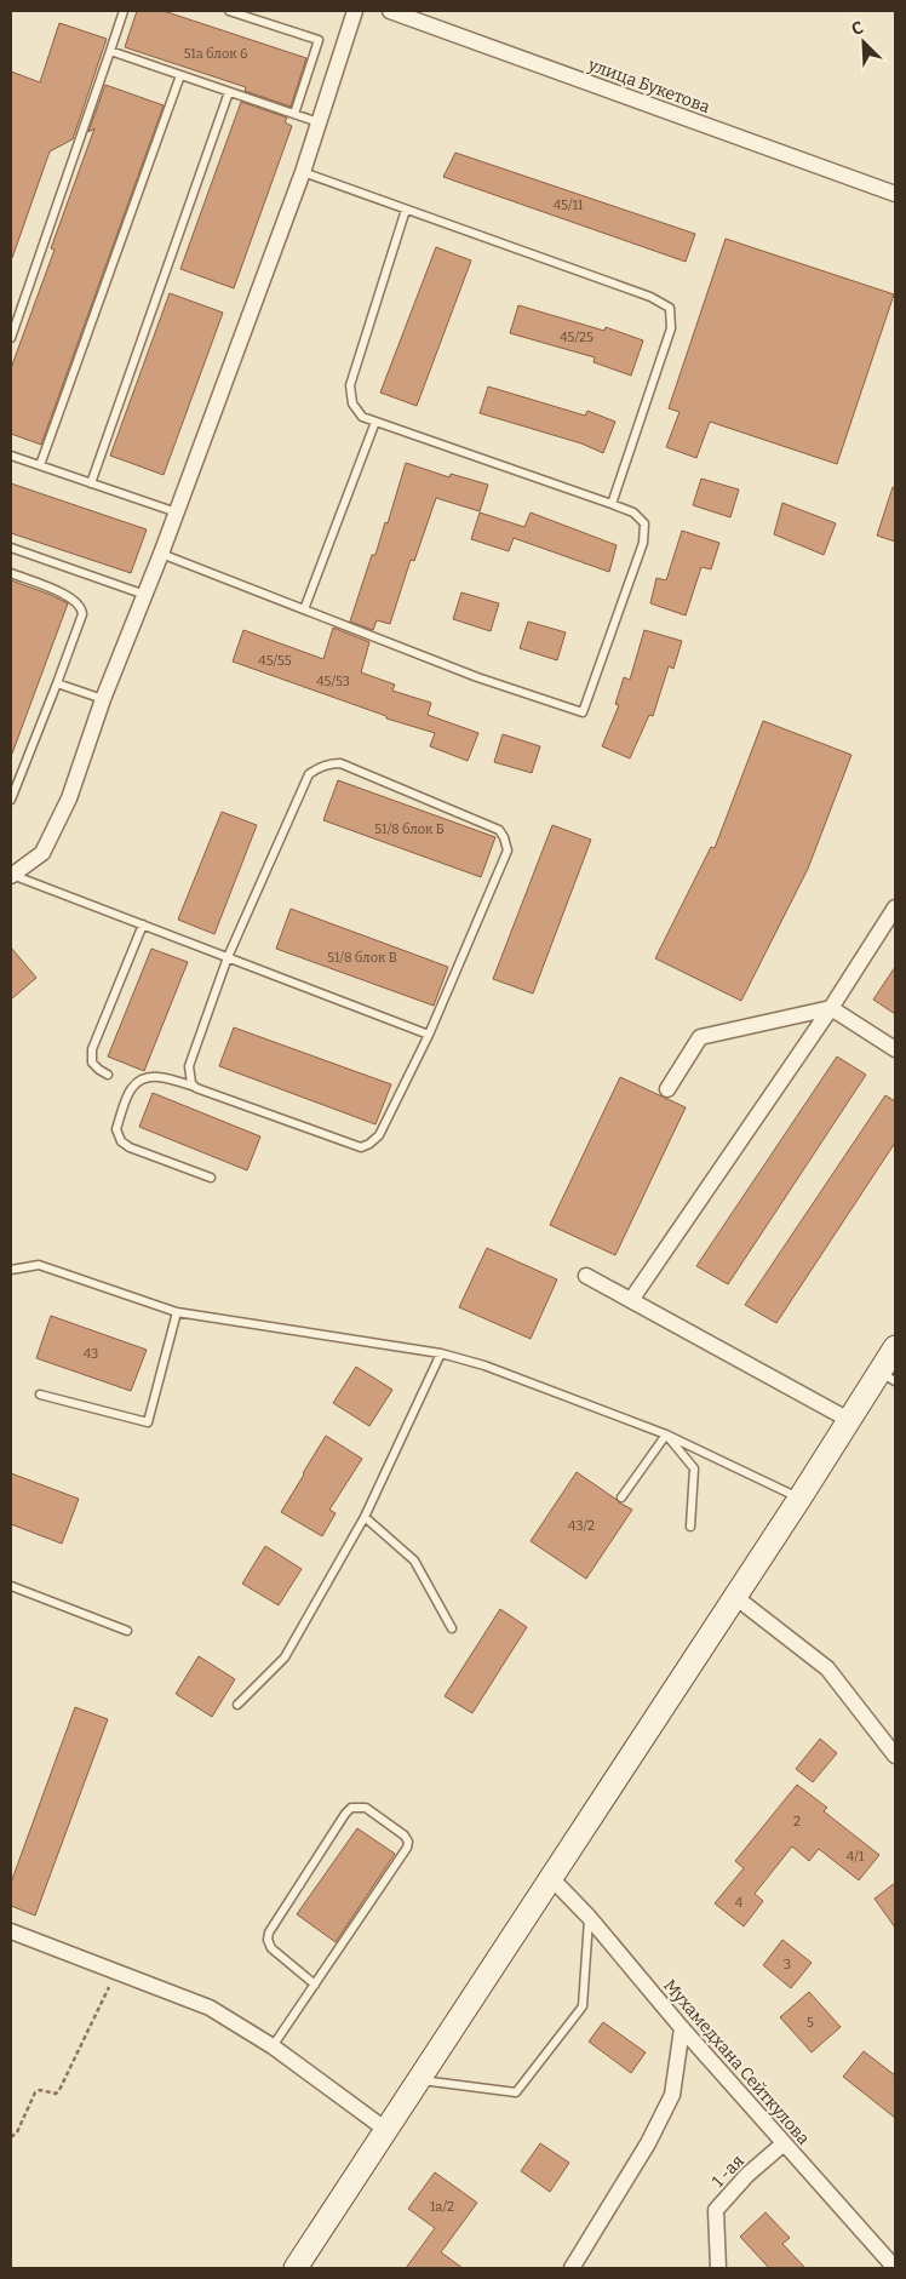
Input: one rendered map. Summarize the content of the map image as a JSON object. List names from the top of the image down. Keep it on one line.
{"streets":{"street":["улица Букетова","Мухамедхана Сейткулова","1 -ая"]},"crossings":[["Мухамедхана Сейткулова","1 -ая"]],"house_numbers":["51а блок 6","45/11","45/25","45/55","45/53","51/8 блок Б","51/8 блок В","43","43/2","2","4/1","4","3","5","1а/2"],"north":"top left"}
